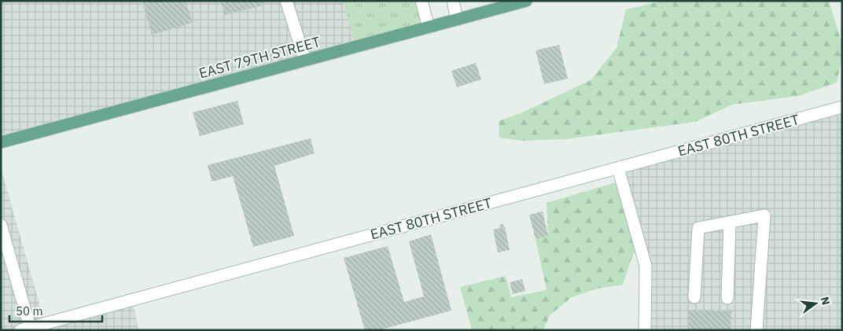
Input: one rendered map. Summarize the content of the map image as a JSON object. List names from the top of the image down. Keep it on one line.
{"streets":{"main road":["EAST 79TH STREET"],"street":["EAST 80TH STREET"]},"scale_bar":"50 m","north":"right"}
